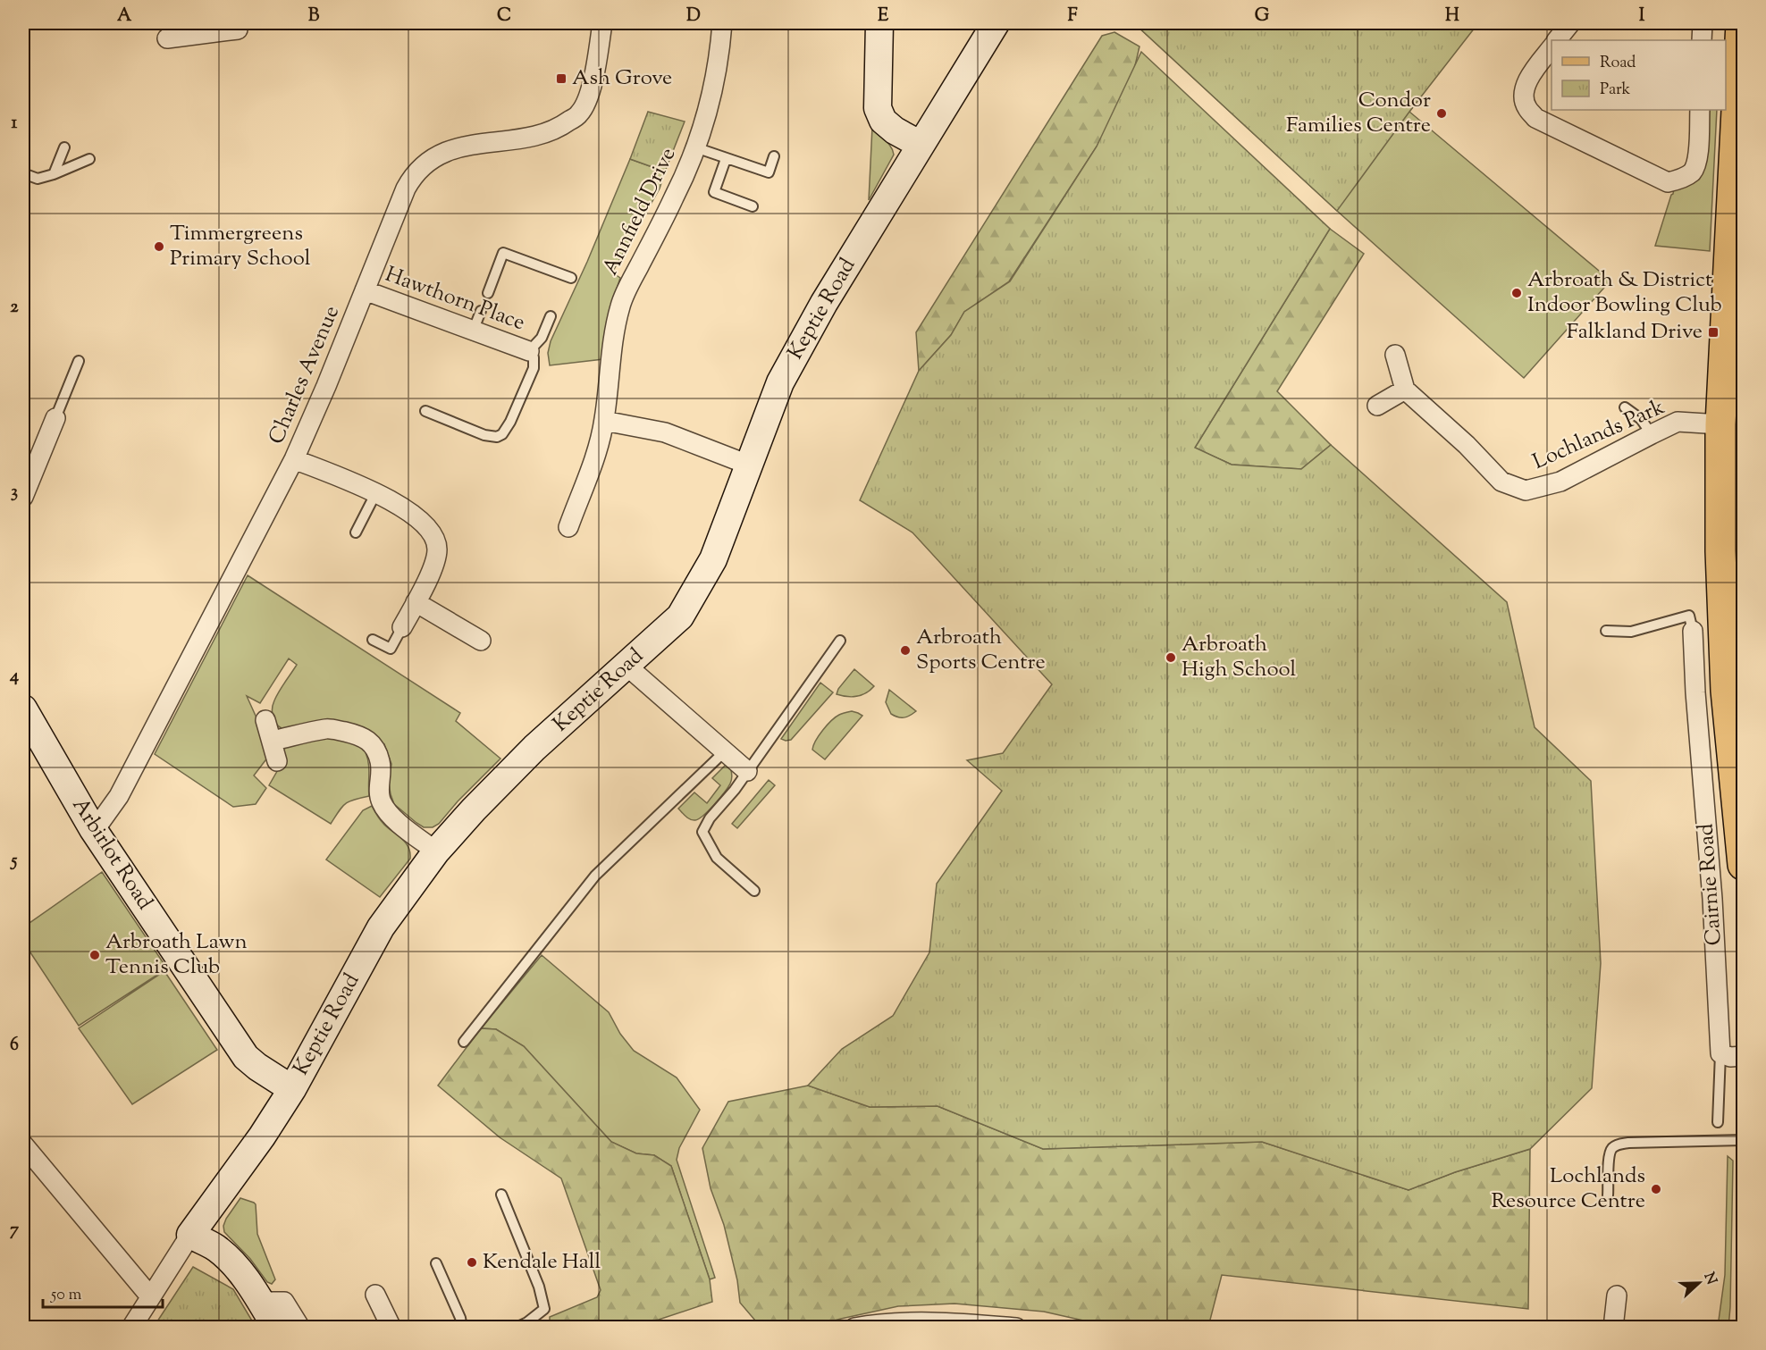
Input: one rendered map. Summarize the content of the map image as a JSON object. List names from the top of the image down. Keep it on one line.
{"streets":{"main road":["Keptie Road","Arbirlot Road","Cairnie Road"],"street":["Annfield Drive","Hawthorn Place","Charles Avenue","Lochlands Park"]},"crossings":[["Hawthorn Place","Charles Avenue"],["Keptie Road","Arbirlot Road"],["Charles Avenue","Arbirlot Road"],["Lochlands Park","Cairnie Road"]],"places":{"transit":["Ash Grove","Falkland Drive"],"other":["Condor Families Centre","Timmergreens Primary School","Arbroath & District Indoor Bowling Club","Arbroath Sports Centre","Arbroath High School","Arbroath Lawn Tennis Club","Lochlands Resource Centre","Kendale Hall"]},"legend":["Road","Park"],"scale_bar":"50 m","north":"right","grid":{"columns":["A","B","C","D","E","F","G","H","I"],"rows":["1","2","3","4","5","6","7"]}}
